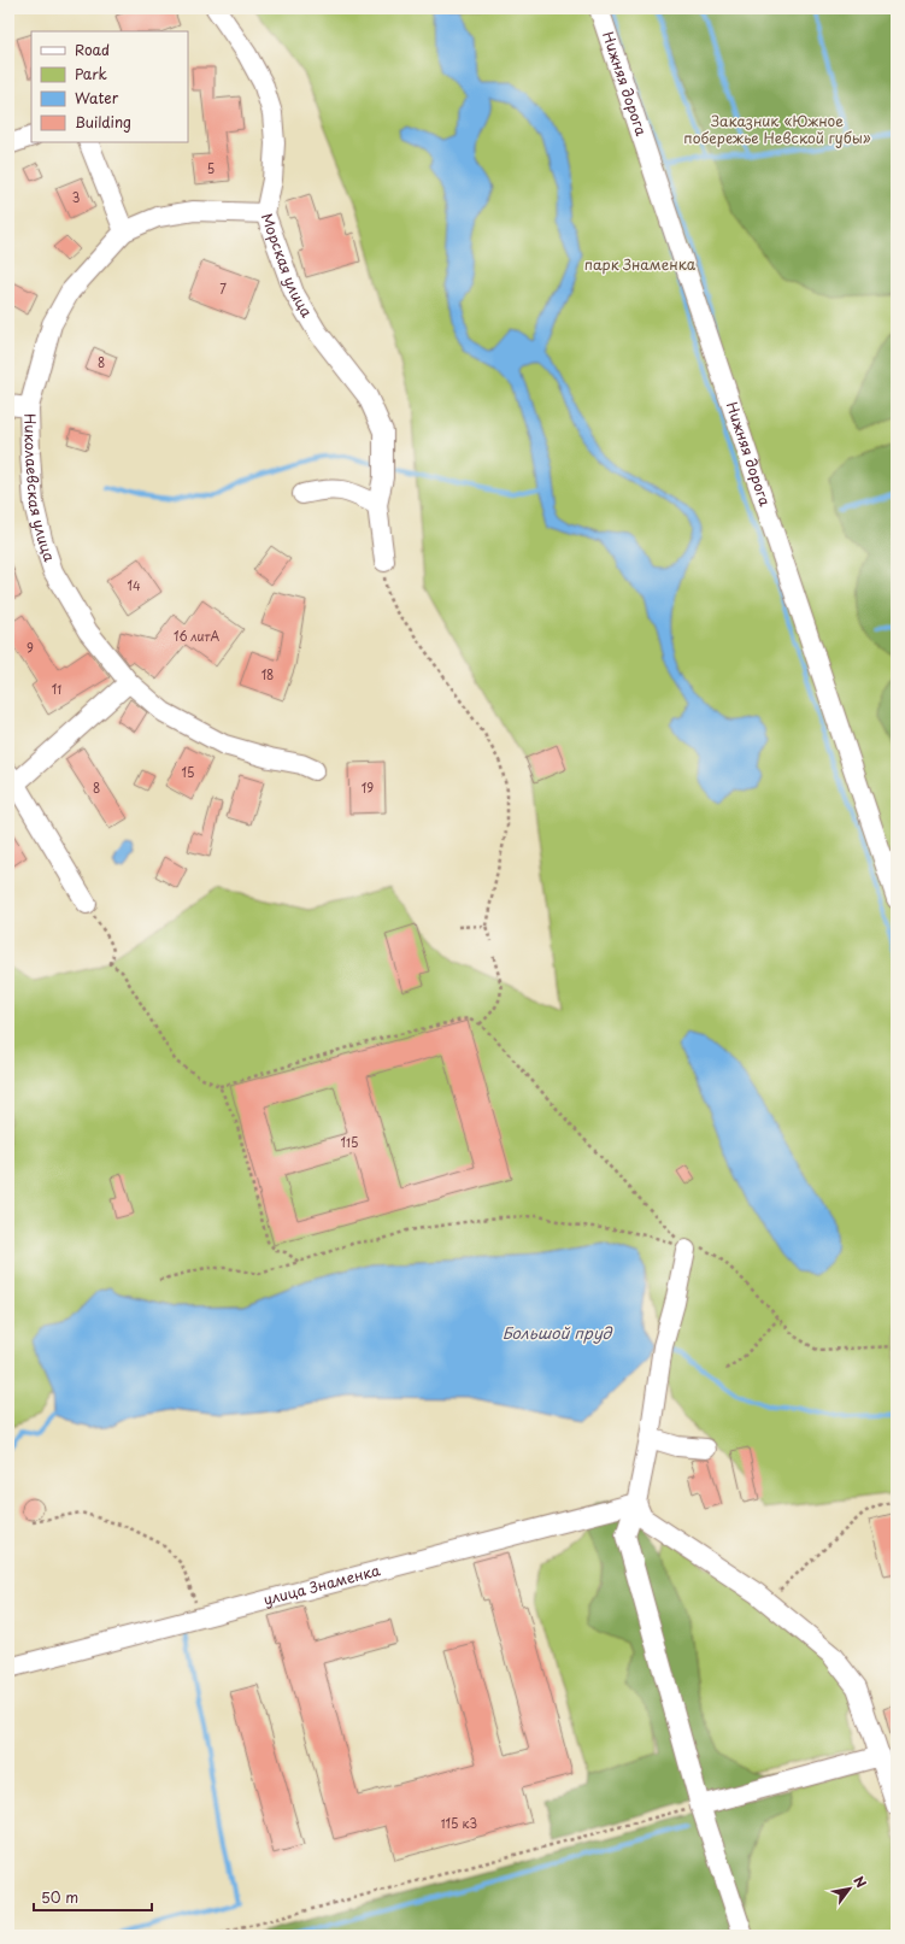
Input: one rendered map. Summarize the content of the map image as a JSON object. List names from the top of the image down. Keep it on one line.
{"streets":{"street":["Нижняя дорога","Морская улица","Николаевская улица","улица Знаменка"]},"water":["Большой пруд"],"parks":["Заказник «Южное побережье Невской губы»","парк Знаменка"],"house_numbers":["5","3","7","8","14","16 литА","9","18","11","15","8","19","115","115 к3"],"legend":["Road","Park","Water","Building"],"scale_bar":"50 m","north":"top right"}
